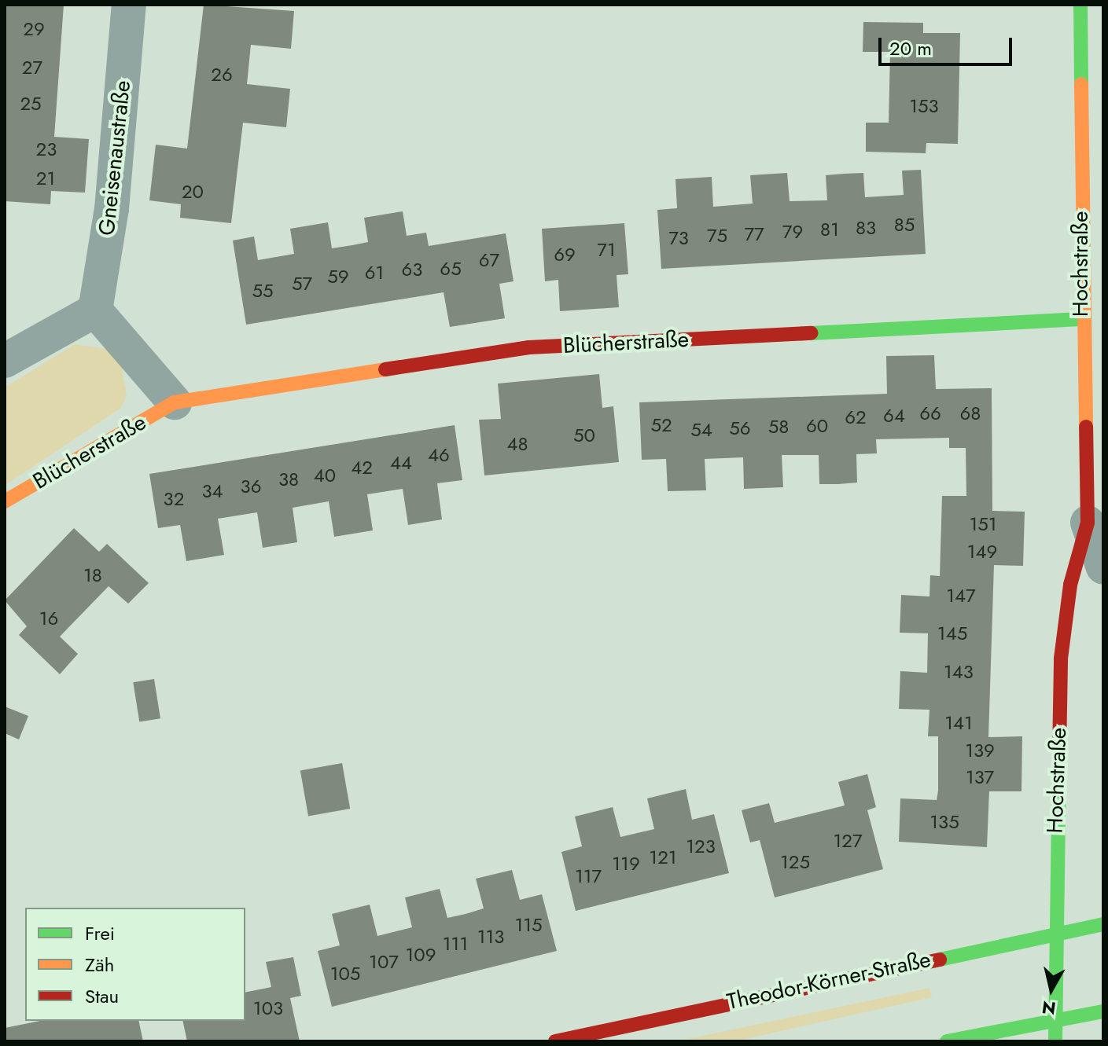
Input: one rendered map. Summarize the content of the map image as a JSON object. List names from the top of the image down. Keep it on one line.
{"streets":{"street":["Gneisenaustraße","Hochstraße","Blücherstraße","Theodor-Körner-Straße"]},"crossings":[["Gneisenaustraße","Blücherstraße"],["Hochstraße","Blücherstraße"],["Hochstraße","Theodor-Körner-Straße"]],"house_numbers":["29","27","26","25","153","23","21","20","85","83","81","79","77","75","73","71","69","67","65","63","61","59","57","55","66","68","64","62","52","60","58","56","54","50","48","46","44","42","40","38","36","34","32","151","149","18","147","16","145","143","141","139","137","135","127","123","121","125","119","117","115","113","111","109","107","105","103"],"legend":["Frei","Zäh","Stau"],"scale_bar":"20 m","north":"bottom"}
